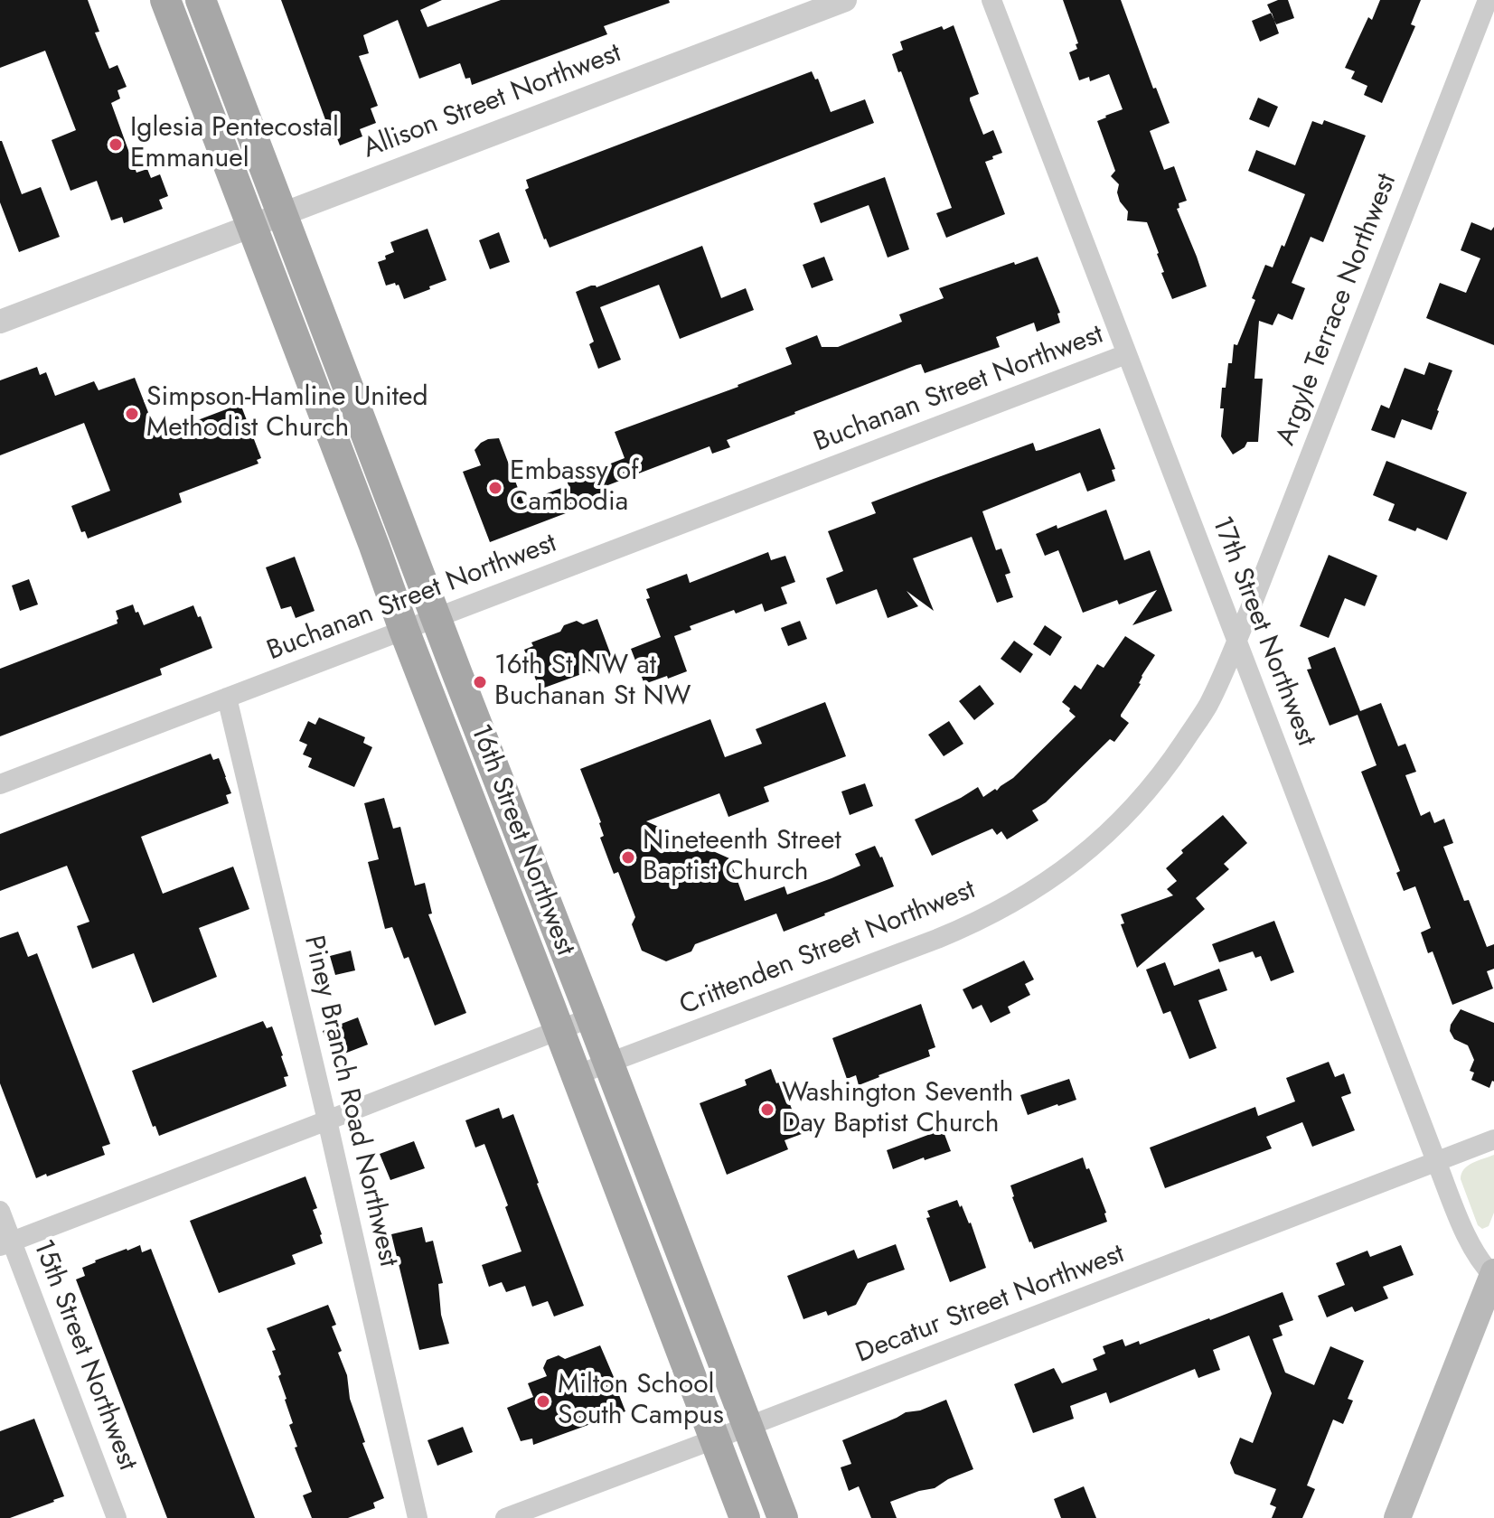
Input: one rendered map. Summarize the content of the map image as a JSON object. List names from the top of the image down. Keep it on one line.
{"streets":{"main road":["16th Street Northwest"],"street":["Allison Street Northwest","Argyle Terrace Northwest","Buchanan Street Northwest","17th Street Northwest","Crittenden Street Northwest","Piney Branch Road Northwest","Decatur Street Northwest","15th Street Northwest"]},"crossings":[["Allison Street Northwest","16th Street Northwest"],["Argyle Terrace Northwest","17th Street Northwest"],["Argyle Terrace Northwest","Crittenden Street Northwest"],["Buchanan Street Northwest","17th Street Northwest"],["Buchanan Street Northwest","16th Street Northwest"],["Buchanan Street Northwest","Piney Branch Road Northwest"],["17th Street Northwest","Crittenden Street Northwest"],["17th Street Northwest","Decatur Street Northwest"],["16th Street Northwest","Crittenden Street Northwest"],["16th Street Northwest","Decatur Street Northwest"]],"places":["Iglesia Pentecostal Emmanuel","Simpson-Hamline United Methodist Church","Embassy of Cambodia","16th St NW at Buchanan St NW","Nineteenth Street Baptist Church","Washington Seventh Day Baptist Church","Milton School South Campus"]}
